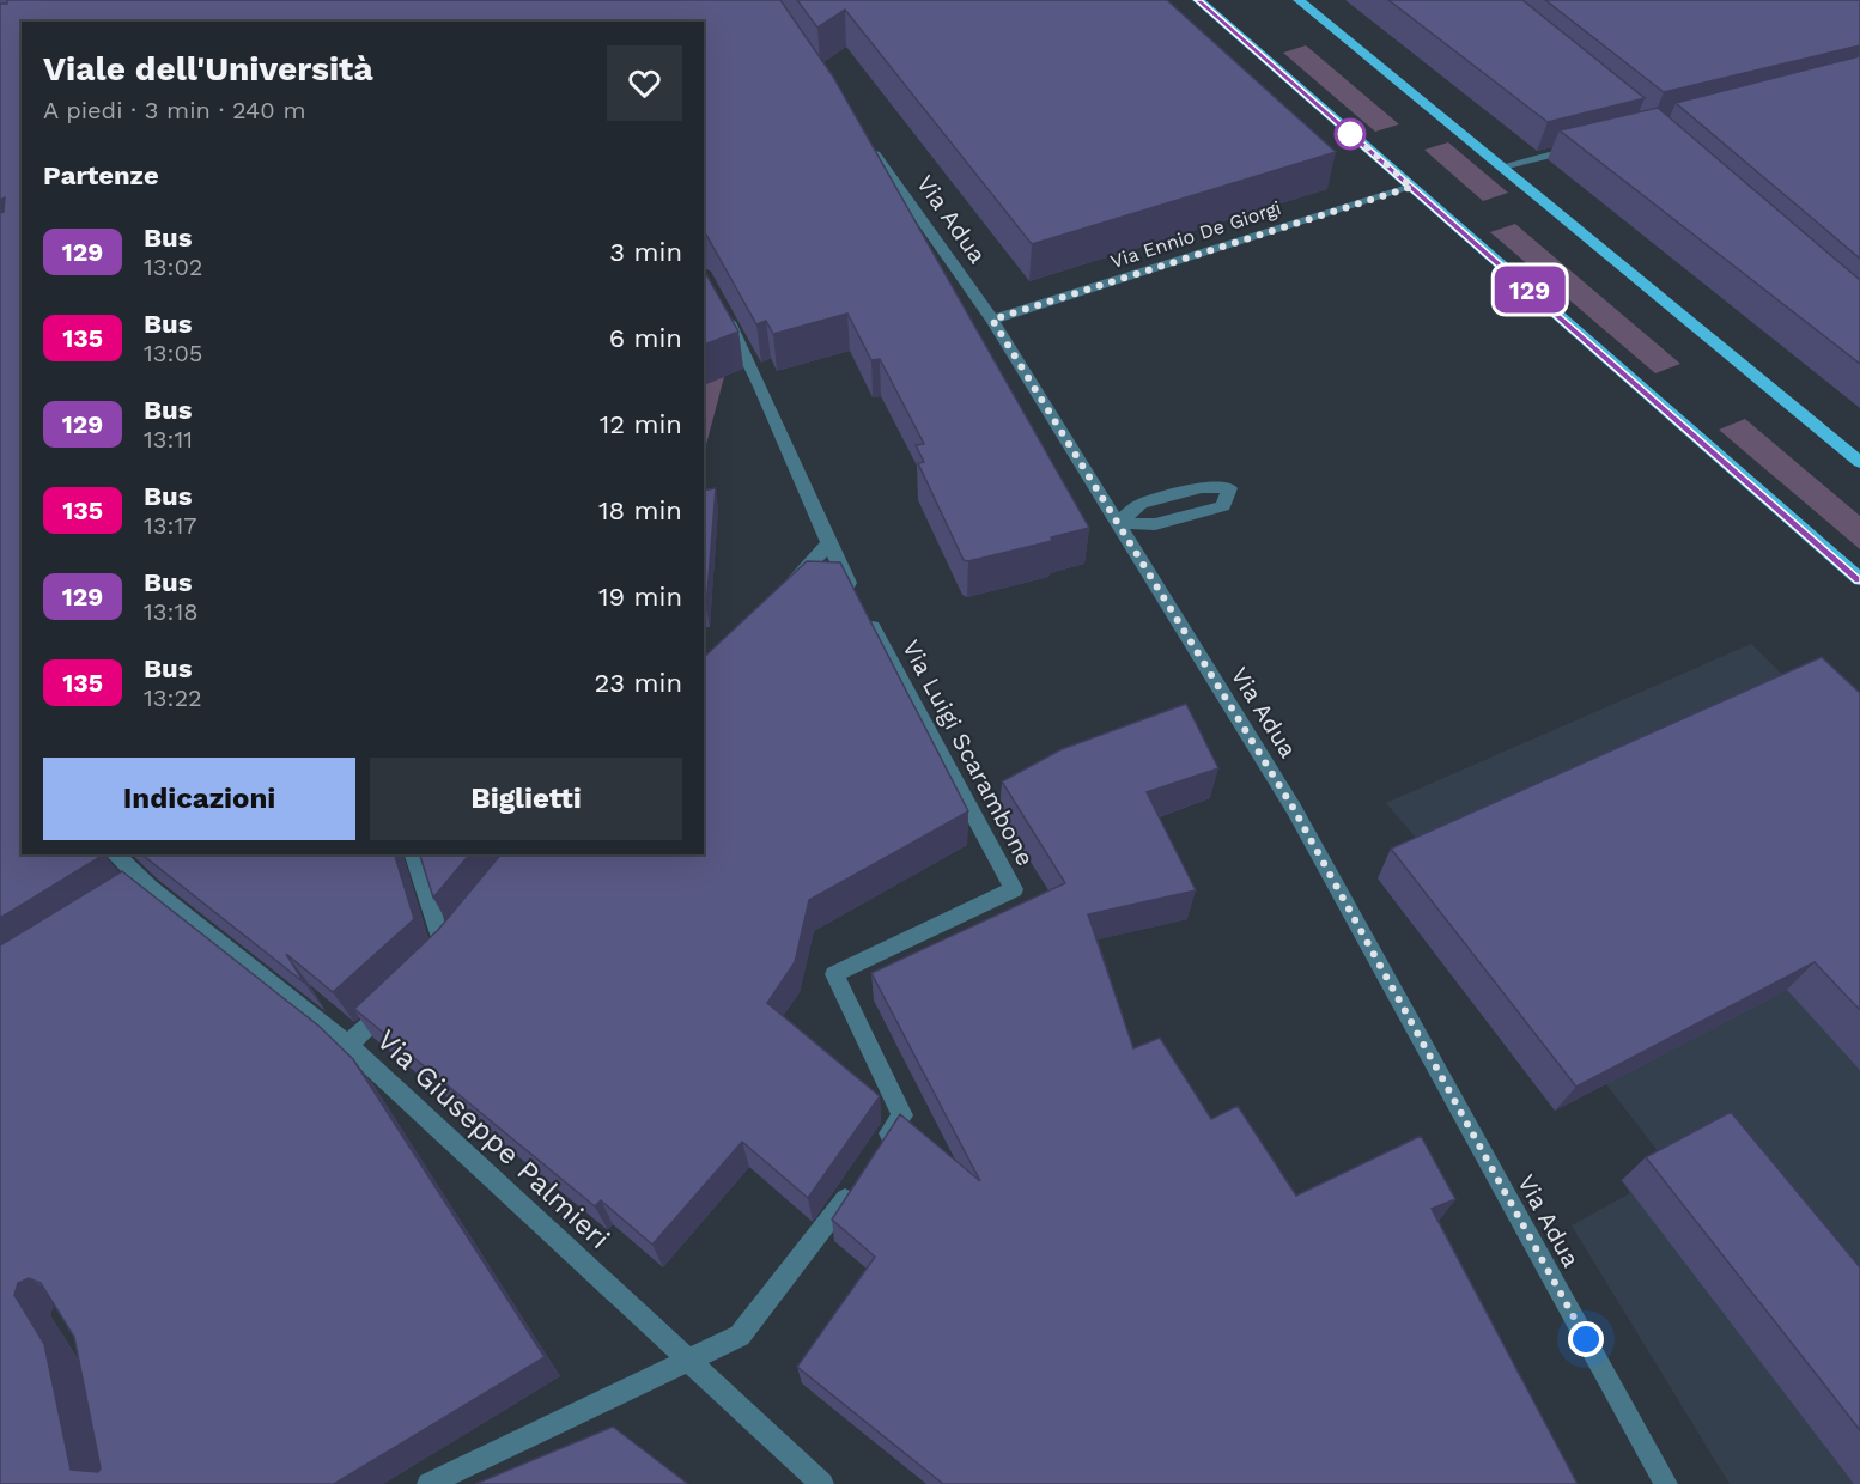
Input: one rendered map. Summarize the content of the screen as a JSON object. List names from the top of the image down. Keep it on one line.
{"streets":{"street":["Via Adua","Via Ennio De Giorgi","Via Luigi Scarambone","Via Giuseppe Palmieri"]},"crossings":[["Via Adua","Via Ennio De Giorgi"]],"lines":["bus line 129"],"page":{"on_map":"129","heading":[["Viale dell'Università","A piedi · 3 min · 240 m"],"Partenze"],"list":[{"mark":"129","name":"Bus","note":"13:02","value":"3 min"},{"mark":"135","name":"Bus","note":"13:05","value":"6 min"},{"mark":"129","name":"Bus","note":"13:11","value":"12 min"},{"mark":"135","name":"Bus","note":"13:17","value":"18 min"},{"mark":"129","name":"Bus","note":"13:18","value":"19 min"},{"mark":"135","name":"Bus","note":"13:22","value":"23 min"}],"buttons":["Indicazioni","Biglietti"]}}
